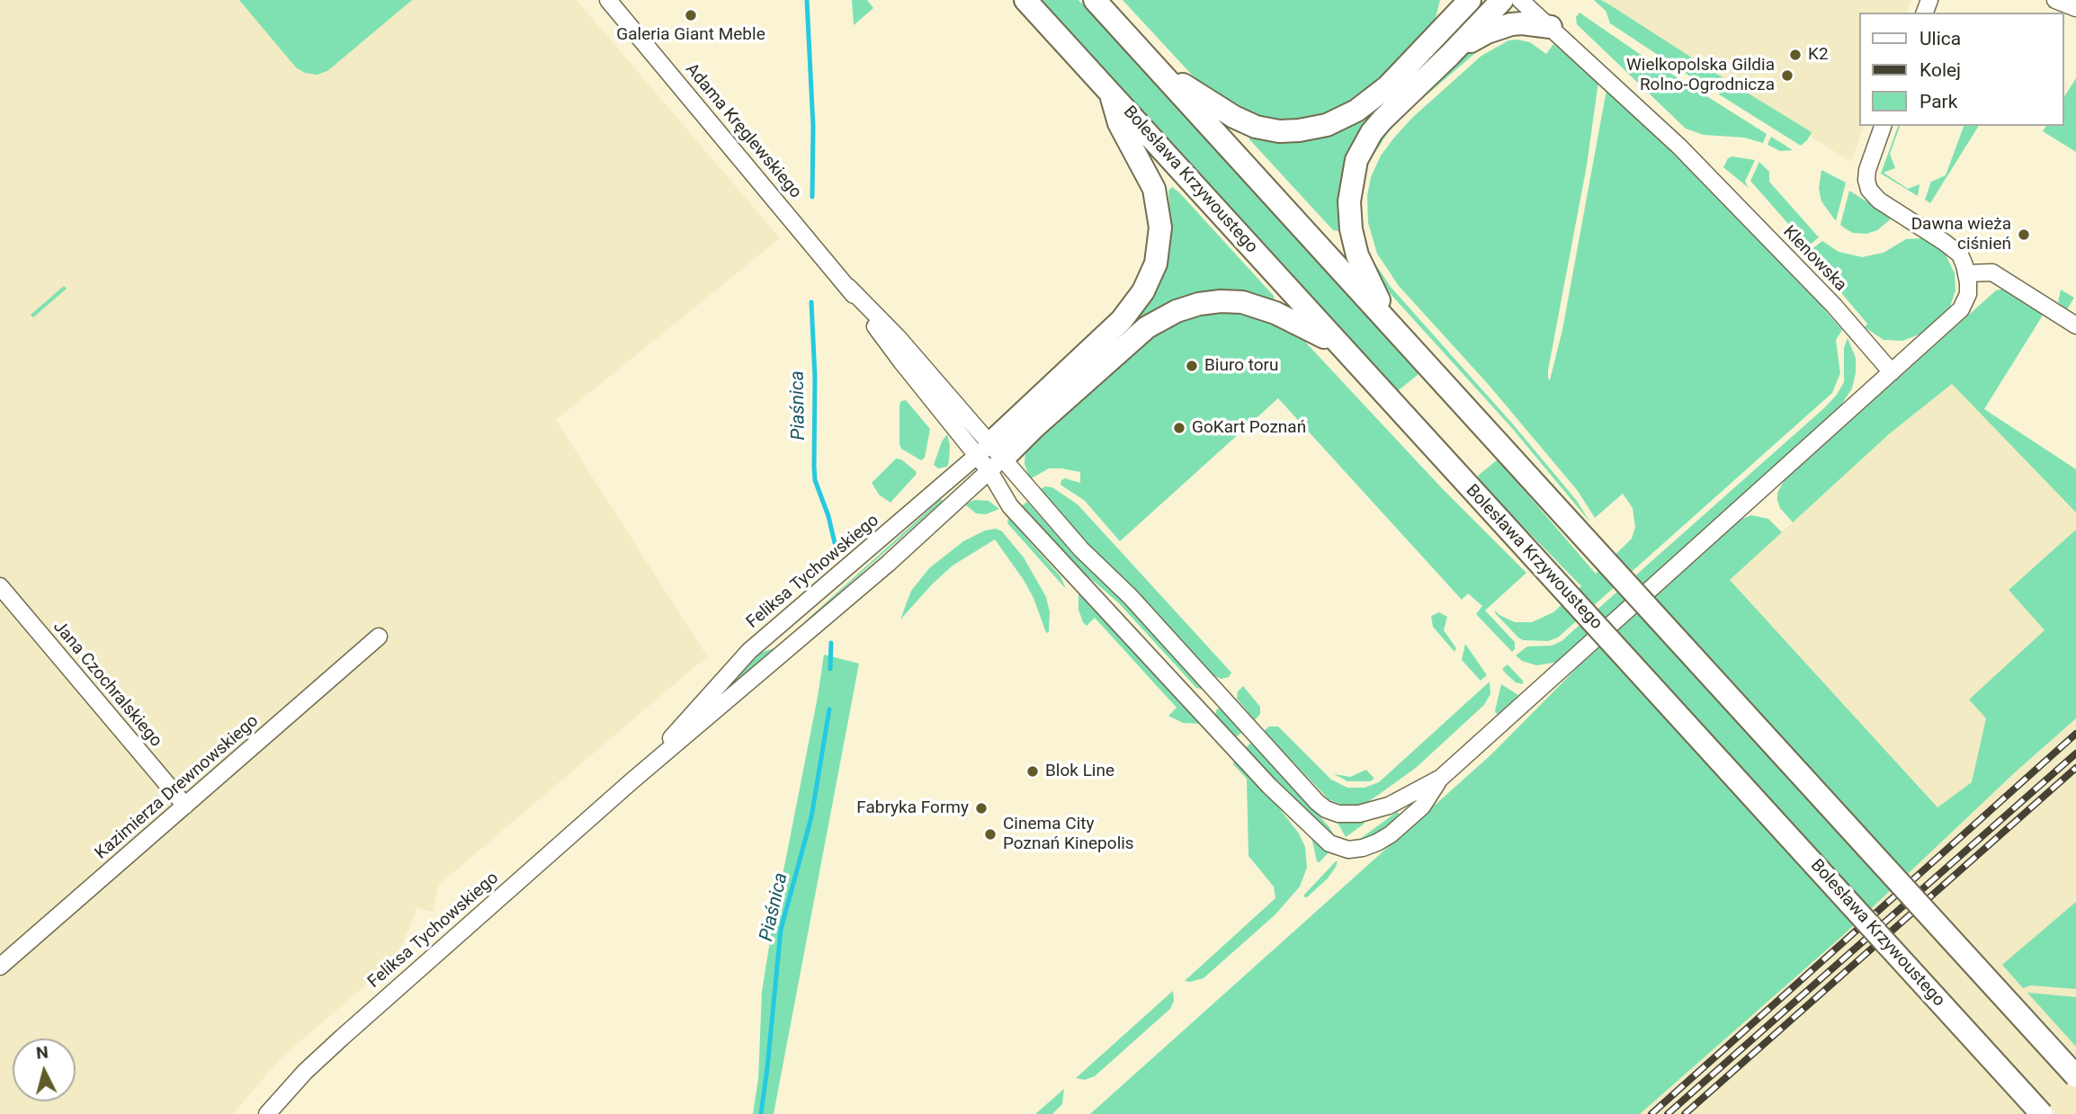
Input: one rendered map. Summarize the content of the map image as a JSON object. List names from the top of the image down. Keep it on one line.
{"streets":{"main road":["Bolesława Krzywoustego"],"street":["Adama Kręglewskiego","Klenowska","Feliksa Tychowskiego","Jana Czochralskiego","Kazimierza Drewnowskiego"]},"crossings":[["Adama Kręglewskiego","Feliksa Tychowskiego"],["Jana Czochralskiego","Kazimierza Drewnowskiego"]],"water":["Piaśnica"],"places":["Galeria Giant Meble","K2","Wielkopolska Gildia Rolno-Ogrodnicza","Dawna wieża ciśnień","Biuro toru","GoKart Poznań","Blok Line","Fabryka Formy","Cinema City Poznań Kinepolis"],"legend":["Ulica","Kolej","Park"],"north":"top"}
